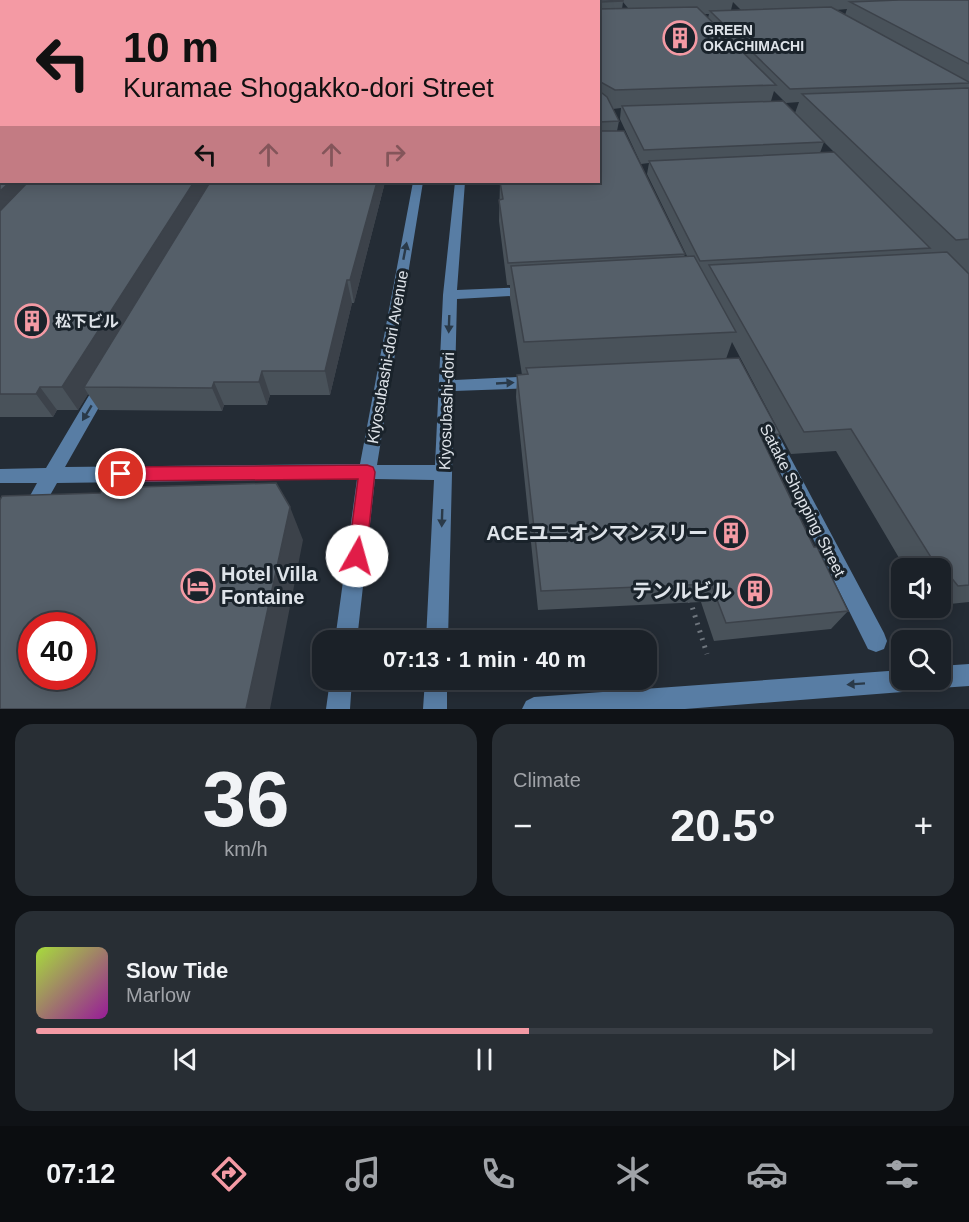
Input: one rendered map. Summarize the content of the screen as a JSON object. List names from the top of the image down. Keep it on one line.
{"streets":{"street":["Kiyosubashi-dori Avenue","Kiyosubashi-dori","Satake Shopping Street"]},"one_way":["Kiyosubashi-dori Avenue","Kiyosubashi-dori"],"places":{"building":["GREEN OKACHIMACHI","松下ビル","ACEユニオンマンスリー","テンルビル"],"hotel":["Hotel Villa Fontaine"]},"page":{"turn":["10 m","Kuramae Shogakko-dori Street"],"limit":"40","trip":"07:13 · 1 min · 40 m","tile":[["36","km/h"],"Climate"],"heat":["−","20.5°","+"],"song":["Slow Tide","Marlow"],"tabs":"07:12"}}
